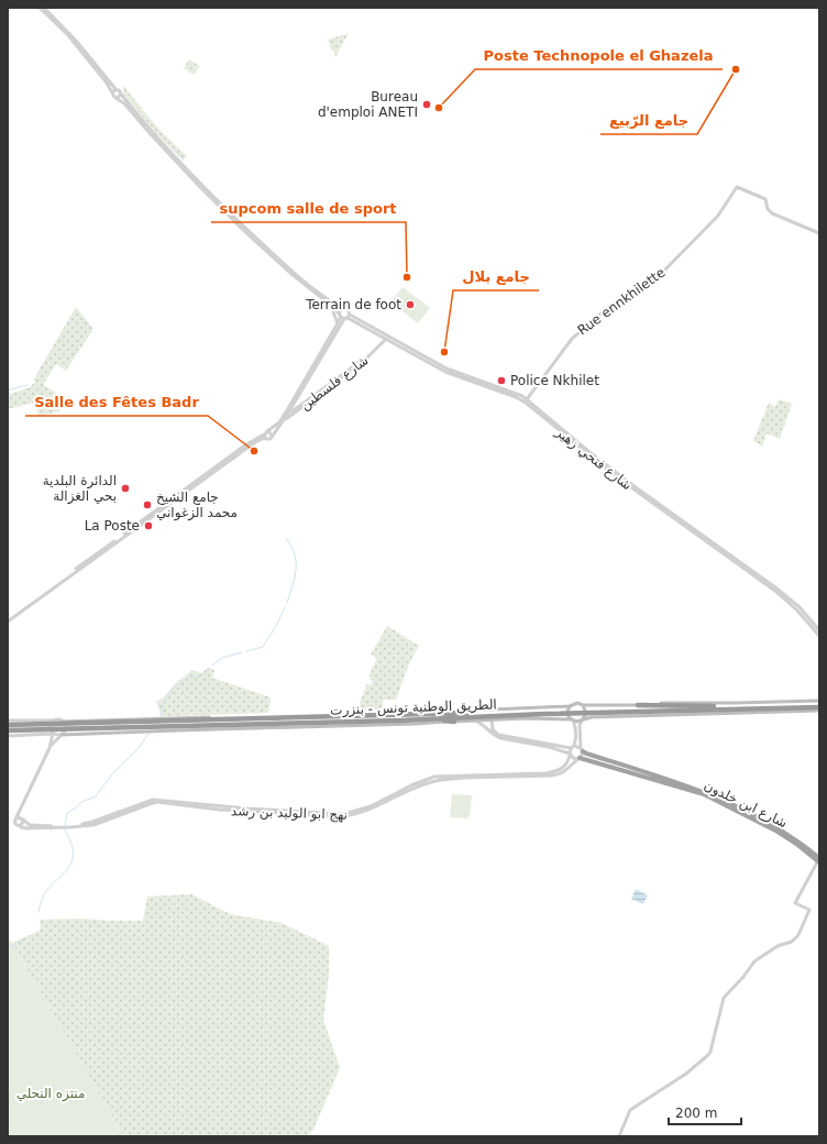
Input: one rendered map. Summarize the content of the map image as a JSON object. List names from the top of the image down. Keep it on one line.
{"streets":{"highway":["الطريق الوطنية تونس - بنزرت","شارع ابن خلدون"],"street":["Rue ennkhilette","شارع فلسطين","شارع فتحي زهير","نهج ابو الوليد بن رشد"]},"crossings":[["Rue ennkhilette","شارع فتحي زهير"],["شارع فلسطين","شارع فتحي زهير"],["شارع ابن خلدون","نهج ابو الوليد بن رشد"]],"parks":["منتزه النحلي"],"places":["جامع الرّبيع","Bureau d'emploi ANETI","Poste Technopole el Ghazela","supcom salle de sport","Terrain de foot","جامع بلال","Police Nkhilet","Salle des Fêtes Badr","الدائرة البلدية بحي الغزالة","جامع الشيخ محمد الزغواني","La Poste"],"scale_bar":"200 m"}
